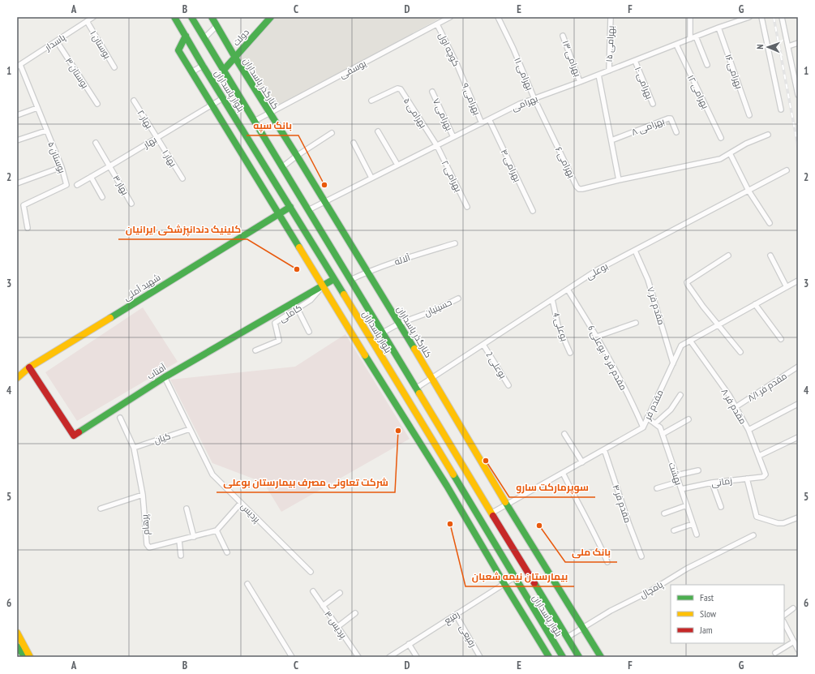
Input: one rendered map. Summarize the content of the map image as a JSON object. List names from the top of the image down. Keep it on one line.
{"streets":{"main road":["دولت","کنارگذر پاسداران","بلوار پاسداران","شهید آملی","آفتاب"],"street":["پاسدار","بهرامی ۱۵","بوستان ۱","کوچه اول","بهرامی ۱۳","یوسفی","بهرامی ۱۶","بوستان ۳","بهرامی ۱۱","بهرامی ۱۰","بهرامی ۱۲","بهرامی ۹","بهرامی","بهرامی ۵","بهرامی ۷","بهار ۲","بهرامی ۸","بهار","بوستان ۵","بهار ۱","بهرامی ۶","بهرامی ۴","بهرامی ۲","بهار ۳","آلاله","بوعلی","مقدم فر ۷","حسینیان","کاملی","بوعلی 4","مقدم فر ۵- بوعلی 6","بوعلی 2","مقدم فر ۸/۱","مقدم فر","مقدم فر ۸","کیان","بهشت","زمانی","مقدم فر ۴","پردیس","پرهام","پامچال","رفیع","پردیس ۳","رفیعی"]},"crossings":[["دولت","کنارگذر پاسداران"],["دولت","بلوار پاسداران"],["پاسدار","بوستان ۱"],["پاسدار","بوستان ۳"],["پاسدار","بوستان ۵"],["بهرامی ۱۵","بهرامی"],["کوچه اول","یوسفی"],["کوچه اول","بهرامی ۹"],["بهرامی ۱۳","بهرامی"],["یوسفی","کنارگذر پاسداران"],["یوسفی","بلوار پاسداران"],["بهرامی ۱۶","بهرامی"],["بهرامی ۱۱","بهرامی"],["بهرامی ۱۱","بهرامی ۶"],["بهرامی ۱۰","بهرامی"],["کنارگذر پاسداران","بهرامی"],["کنارگذر پاسداران","آلاله"],["کنارگذر پاسداران","بوعلی"],["کنارگذر پاسداران","حسینیان"],["کنارگذر پاسداران","مقدم فر"],["کنارگذر پاسداران","پامچال"],["بلوار پاسداران","بهرامی"],["بلوار پاسداران","بهار"],["بلوار پاسداران","آلاله"],["بلوار پاسداران","بوعلی"],["بلوار پاسداران","شهید آملی"],["بلوار پاسداران","حسینیان"],["بلوار پاسداران","آفتاب"],["بلوار پاسداران","مقدم فر"],["بلوار پاسداران","پامچال"],["بلوار پاسداران","رفیع"],["بهرامی ۱۲","بهرامی"],["بهرامی ۹","بهرامی"],["بهرامی","بهرامی ۵"],["بهرامی","بهرامی ۷"],["بهرامی","بهرامی ۶"],["بهرامی","بهرامی ۴"],["بهرامی","بهرامی ۲"],["بهرامی ۵","بهرامی ۲"],["بهار ۲","بهار"],["بهار ۲","بهار ۱"],["بهار","بهار ۱"],["بهار","بهار ۳"],["بوعلی","مقدم فر ۷"],["بوعلی","بوعلی 4"],["بوعلی","مقدم فر ۵- بوعلی 6"],["بوعلی","بوعلی 2"],["شهید آملی","آفتاب"],["مقدم فر ۷","مقدم فر"],["کاملی","آفتاب"],["مقدم فر ۵- بوعلی 6","مقدم فر"],["آفتاب","پردیس"],["مقدم فر ۸/۱","مقدم فر ۸"],["مقدم فر","مقدم فر ۸"],["مقدم فر","بهشت"],["مقدم فر","مقدم فر ۴"],["مقدم فر ۸","زمانی"],["کیان","پردیس"],["کیان","پرهام"],["بهشت","زمانی"],["رفیع","رفیعی"]],"places":["بانک سپه","کلینیک دندانپزشکی ایرانیان","شرکت تعاونی مصرف بیمارستان بوعلی","سوپرمارکت سارو","بیمارستان نیمه شعبان","بانک ملی"],"legend":["Fast","Slow","Jam"],"north":"left","grid":{"columns":["A","B","C","D","E","F","G"],"rows":["1","2","3","4","5","6"]}}
